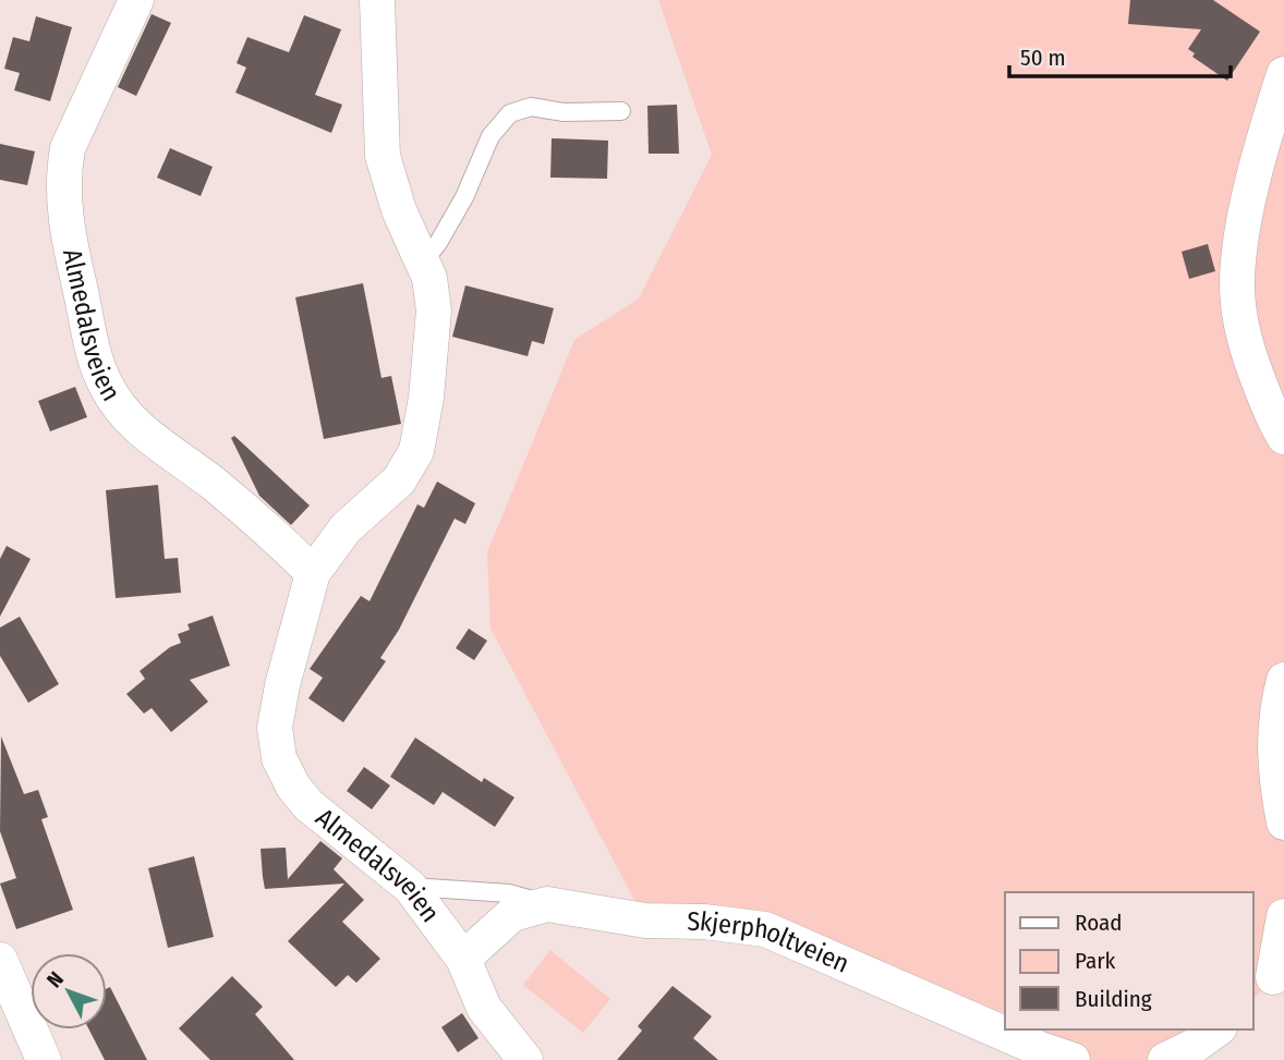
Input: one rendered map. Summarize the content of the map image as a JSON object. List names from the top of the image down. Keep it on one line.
{"streets":{"street":["Almedalsveien","Skjerpholtveien"]},"crossings":[["Almedalsveien","Skjerpholtveien"]],"legend":["Road","Park","Building"],"scale_bar":"50 m","north":"top left"}
